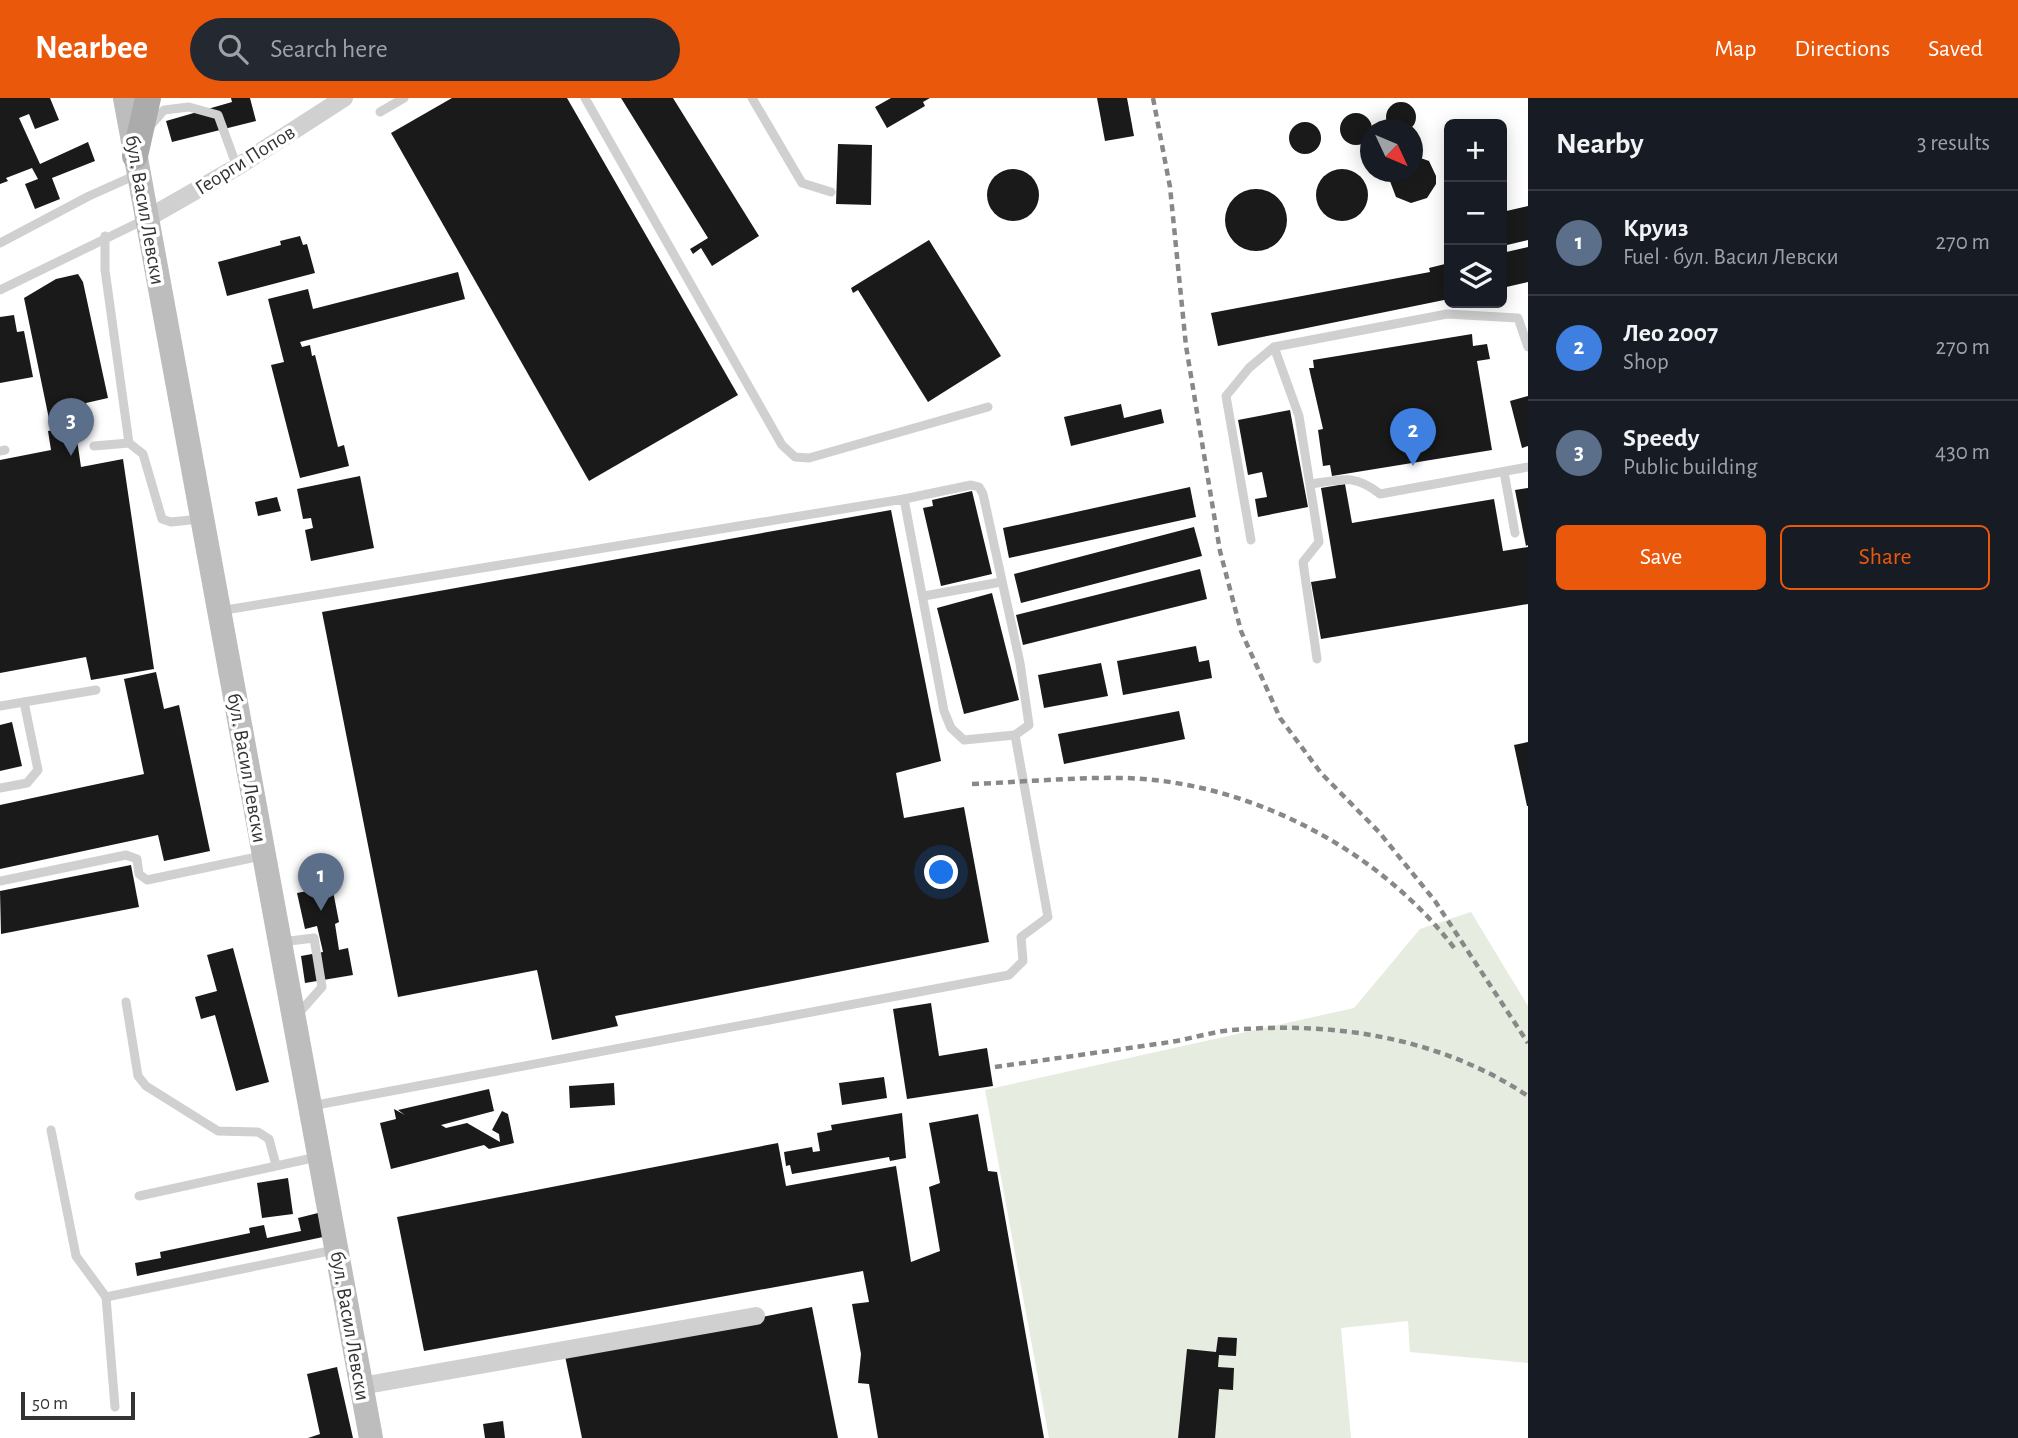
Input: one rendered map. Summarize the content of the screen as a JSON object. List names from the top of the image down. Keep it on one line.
{"streets":{"street":["Георги Попов","бул. Васил Левски"]},"crossings":[["Георги Попов","бул. Васил Левски"]],"scale_bar":"50 m","north":"bottom right","page":{"header":"Nearbee","search":"Search here","nav":["Map","Directions","Saved"],"heading":["Nearby","3 results"],"map_buttons":["+","−"],"list":[{"mark":"1","name":"Круиз","note":"Fuel · бул. Васил Левски","value":"270 m"},{"mark":"2","name":"Лео 2007","note":"Shop","value":"270 m"},{"mark":"3","name":"Speedy","note":"Public building","value":"430 m"}],"pins":["3","2","1"],"buttons":["Save","Share"],"scale":"50 m"}}
